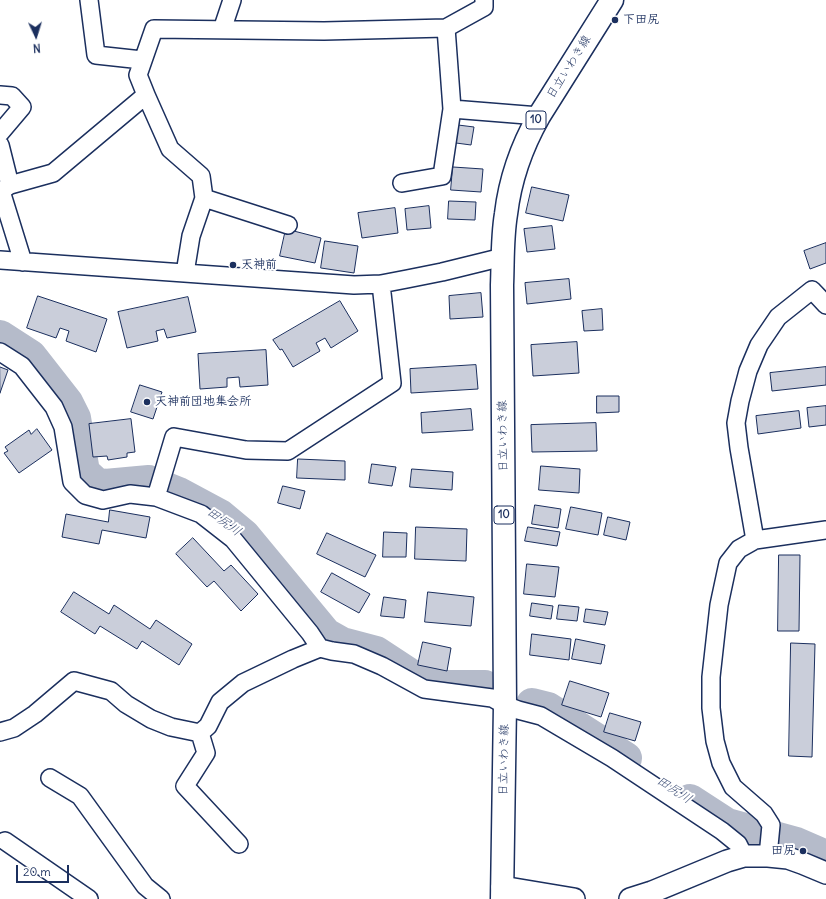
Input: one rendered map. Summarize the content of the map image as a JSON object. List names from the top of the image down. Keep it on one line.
{"streets":{"main road":["日立いわき線","10"]},"water":["田尻川"],"places":["下田尻","天神前","天神前団地集会所","田尻"],"scale_bar":"20 m","north":"bottom"}
